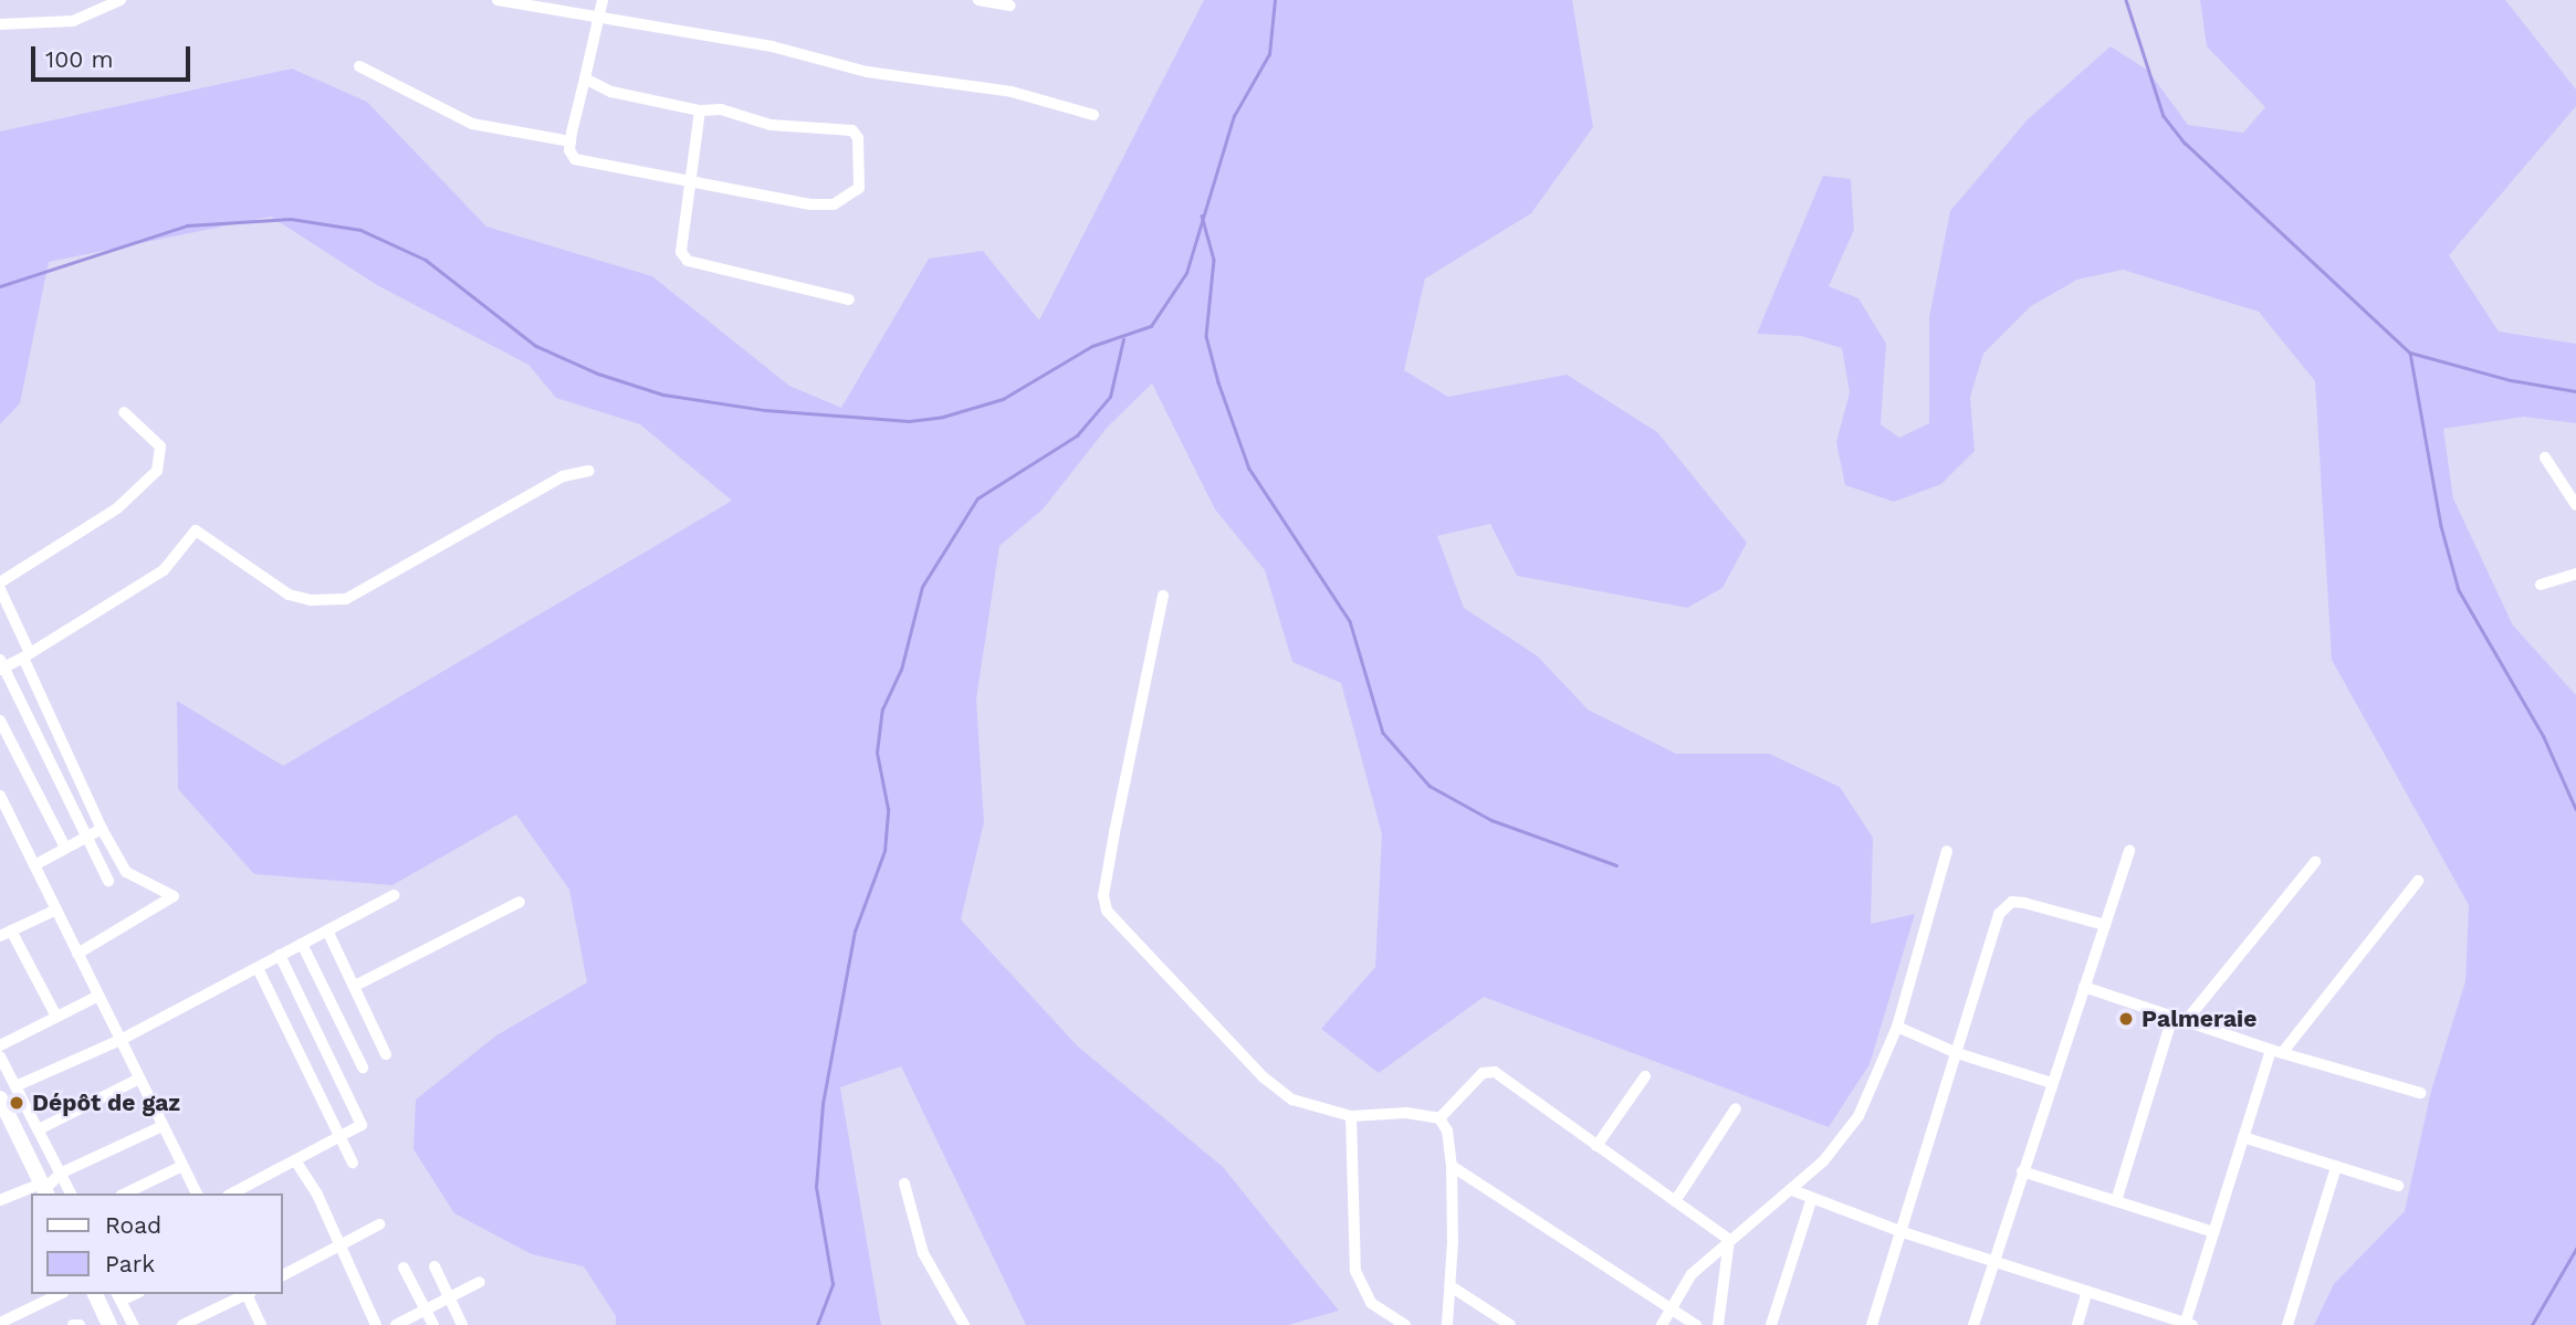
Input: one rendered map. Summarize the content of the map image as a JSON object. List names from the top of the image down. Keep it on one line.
{"places":["Palmeraie","Dépôt de gaz"],"legend":["Road","Park"],"scale_bar":"100 m"}
